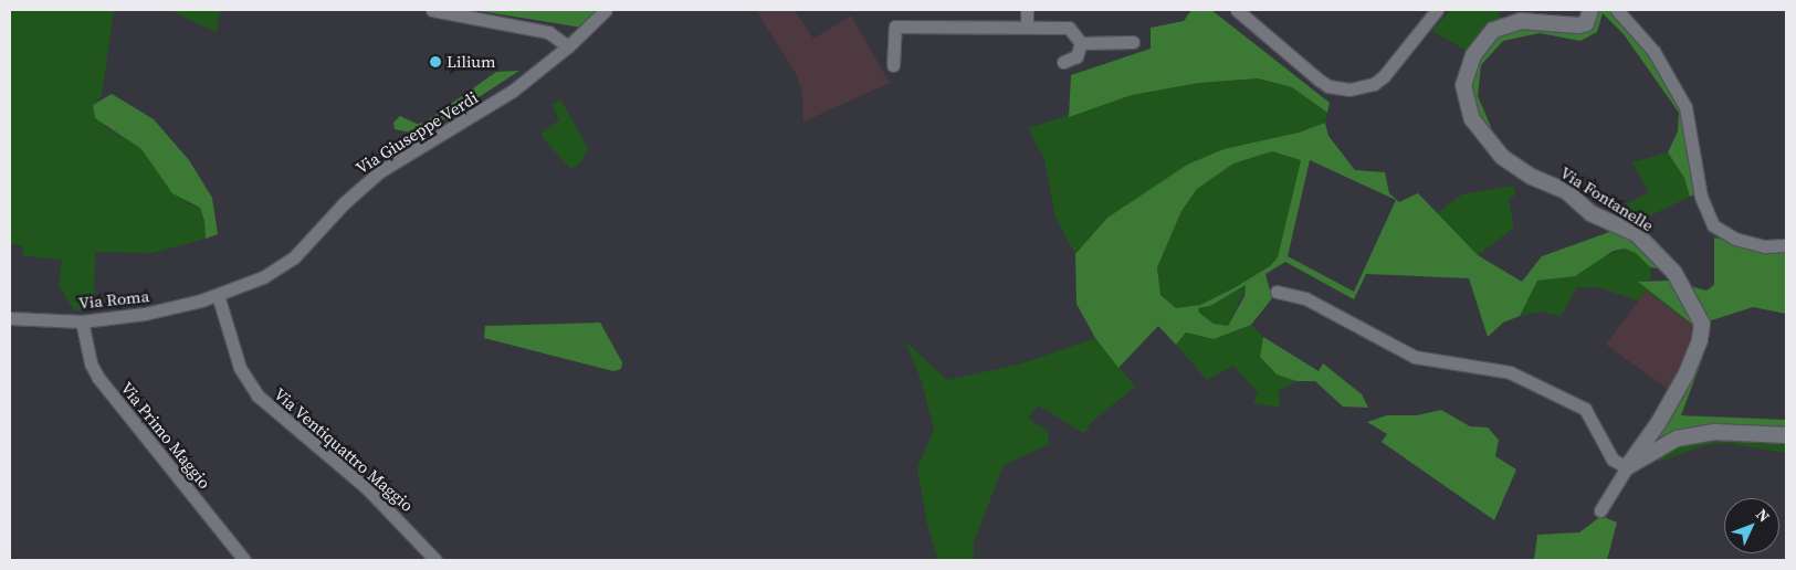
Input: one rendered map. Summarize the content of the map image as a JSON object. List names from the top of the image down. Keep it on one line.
{"streets":{"street":["Via Giuseppe Verdi","Via Fontanelle","Via Roma","Via Primo Maggio","Via Ventiquattro Maggio"]},"crossings":[["Via Giuseppe Verdi","Via Roma"],["Via Giuseppe Verdi","Via Ventiquattro Maggio"],["Via Roma","Via Primo Maggio"],["Via Roma","Via Ventiquattro Maggio"]],"places":["Lilium"],"north":"top right"}
